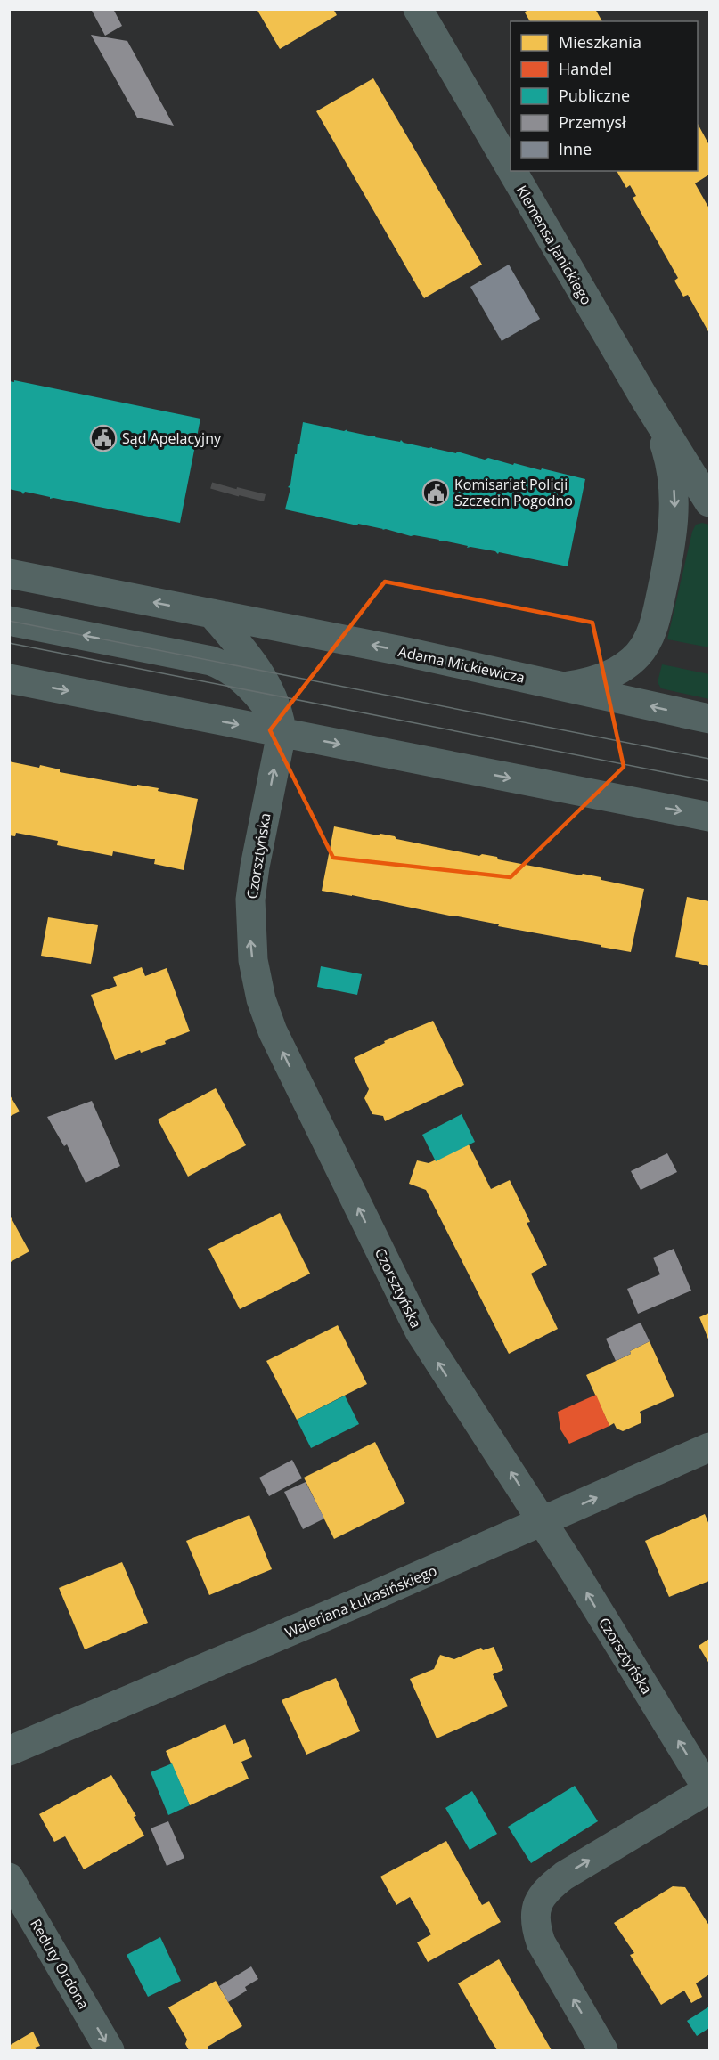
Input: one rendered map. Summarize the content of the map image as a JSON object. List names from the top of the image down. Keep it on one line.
{"streets":{"street":["Klemensa Janickiego","Adama Mickiewicza","Czorsztyńska","Waleriana Łukasińskiego","Reduty Ordona"]},"crossings":[["Klemensa Janickiego","Adama Mickiewicza"],["Czorsztyńska","Waleriana Łukasińskiego"]],"one_way":["Czorsztyńska","Reduty Ordona"],"places":{"public building":["Sąd Apelacyjny","Komisariat Policji Szczecin Pogodno"]},"legend":["Mieszkania","Handel","Publiczne","Przemysł","Inne"]}
